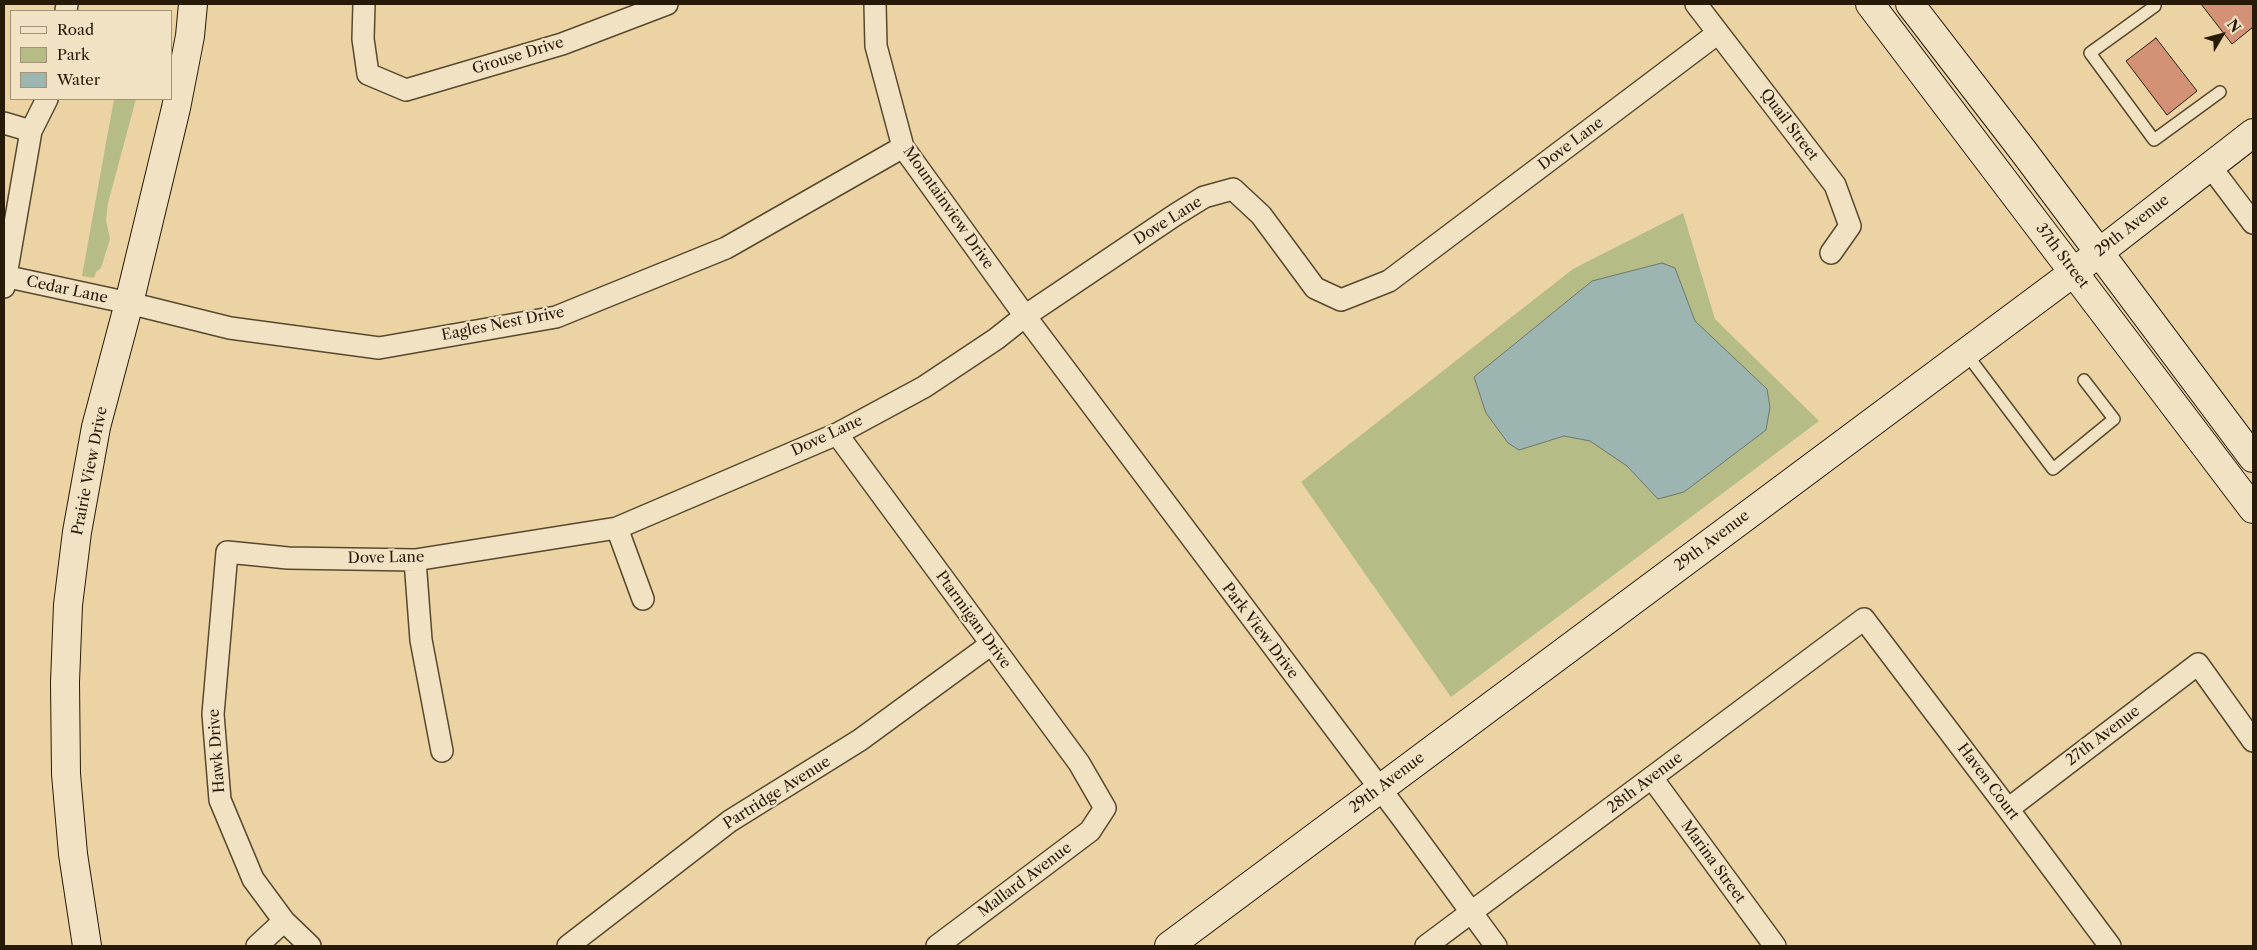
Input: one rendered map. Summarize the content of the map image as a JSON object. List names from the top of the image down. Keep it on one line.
{"streets":{"main road":["29th Avenue","37th Street","Prairie View Drive"],"street":["Grouse Drive","Quail Street","Dove Lane","Mountainview Drive","Cedar Lane","Eagles Nest Drive","Ptarmigan Drive","Park View Drive","27th Avenue","Hawk Drive","Haven Court","28th Avenue","Partridge Avenue","Marina Street","Mallard Avenue"]},"crossings":[["Quail Street","Dove Lane"],["Dove Lane","Mountainview Drive"],["Dove Lane","Ptarmigan Drive"],["Dove Lane","Park View Drive"],["Dove Lane","Hawk Drive"],["Mountainview Drive","Eagles Nest Drive"],["Mountainview Drive","Park View Drive"],["29th Avenue","37th Street"],["29th Avenue","Park View Drive"],["Cedar Lane","Eagles Nest Drive"],["Cedar Lane","Prairie View Drive"],["Eagles Nest Drive","Prairie View Drive"],["Ptarmigan Drive","Partridge Avenue"],["Ptarmigan Drive","Mallard Avenue"],["Park View Drive","28th Avenue"],["27th Avenue","Haven Court"],["Haven Court","28th Avenue"],["28th Avenue","Marina Street"]],"legend":["Road","Park","Water"],"north":"top right"}
